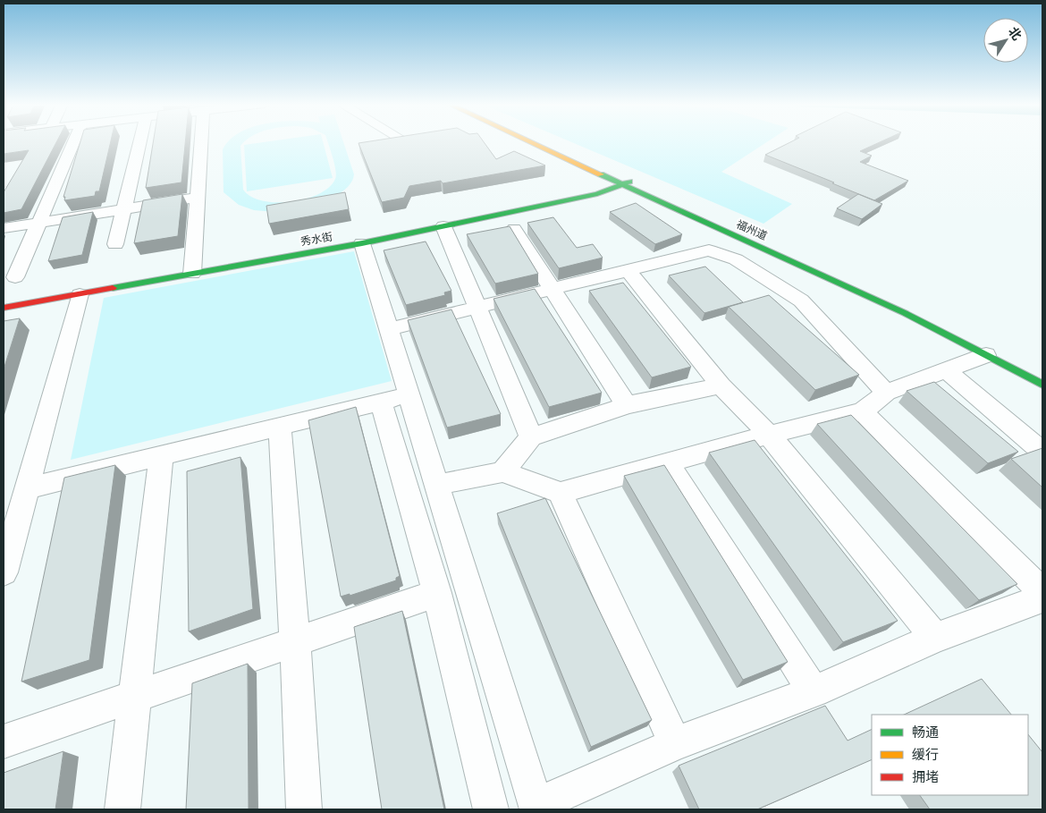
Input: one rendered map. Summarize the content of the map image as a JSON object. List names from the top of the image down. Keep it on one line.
{"streets":{"main road":["福州道","秀水街"]},"crossings":[["福州道","秀水街"]],"legend":["畅通","缓行","拥堵"],"north":"top right"}
